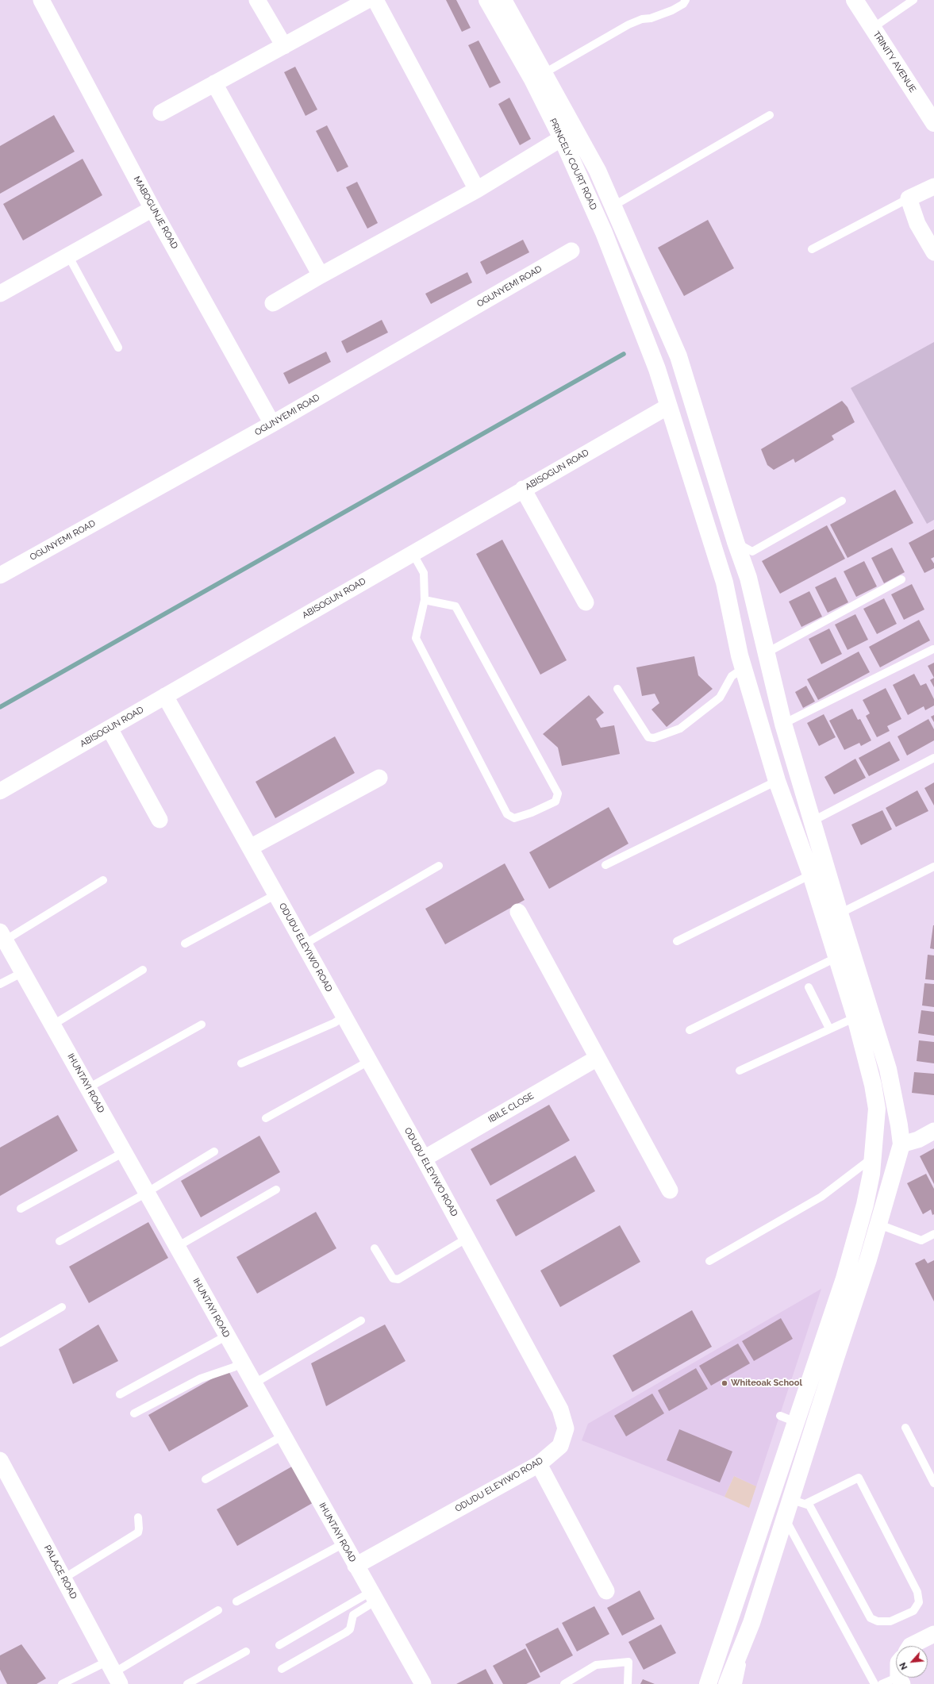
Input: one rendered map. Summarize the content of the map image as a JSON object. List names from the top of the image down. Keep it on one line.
{"streets":{"street":["TRINITY AVENUE","PRINCELY COURT ROAD","MABOGUNJE ROAD","OGUNYEMI ROAD","ABISOGUN ROAD","ODUDU ELEYIWO ROAD","IHUNTAYI ROAD","IBILE CLOSE","PALACE ROAD"]},"crossings":[["PRINCELY COURT ROAD","ABISOGUN ROAD"],["MABOGUNJE ROAD","OGUNYEMI ROAD"],["ABISOGUN ROAD","ODUDU ELEYIWO ROAD"],["ODUDU ELEYIWO ROAD","IHUNTAYI ROAD"],["ODUDU ELEYIWO ROAD","IBILE CLOSE"]],"places":["Whiteoak School"],"north":"bottom left"}
